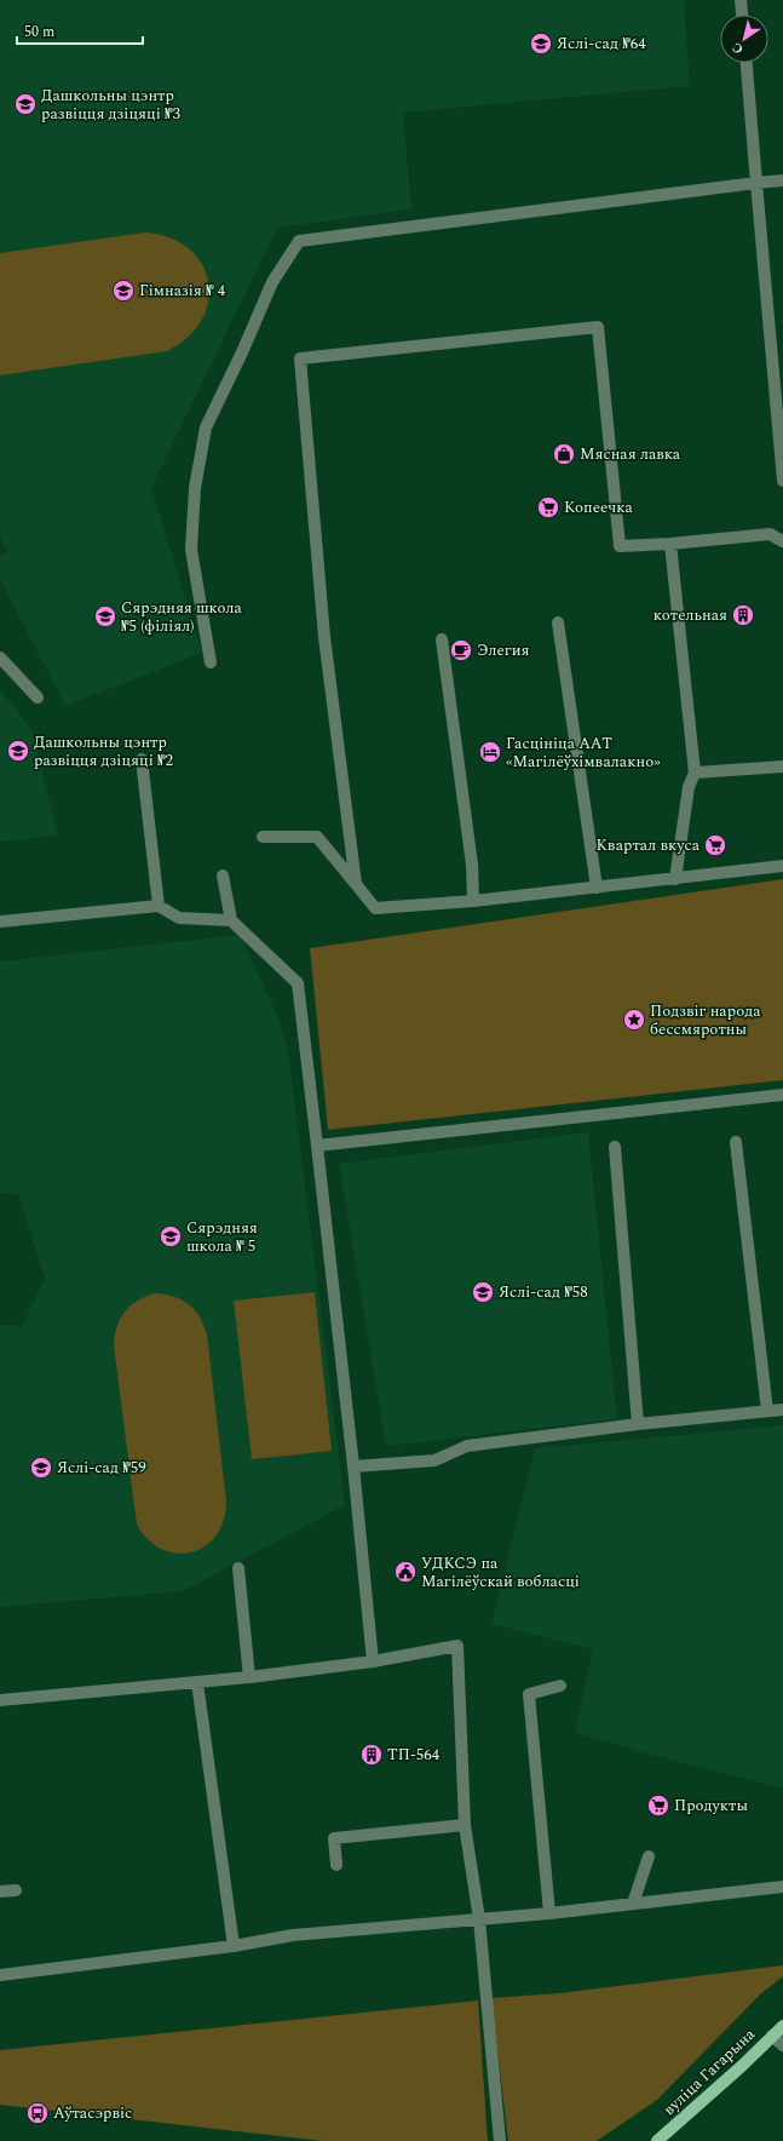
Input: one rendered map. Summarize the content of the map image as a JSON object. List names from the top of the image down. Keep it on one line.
{"streets":{"main road":["вуліца Гагарына"]},"places":{"school or university":["Яслі-сад №64","Дашкольны цэнтр развіцця дзіцяці №3","Гімназія № 4","Сярэдняя школа №5 (філіял)","Дашкольны цэнтр развіцця дзіцяці №2","Сярэдняя школа № 5","Яслі-сад №58","Яслі-сад №59"],"shop":["Мясная лавка"],"supermarket":["Копеечка","Квартал вкуса","Продукты"],"building":["котельная","ТП-564"],"cafe":["Элегия"],"hotel":["Гасцініца ААТ «Магілёўхімвалакно»"],"place":["Подзвіг народа бессмяротны"],"public building":["УДКСЭ па Магілёўскай вобласці"],"bus stop":["Аўтасэрвіс"]},"scale_bar":"50 m","north":"bottom left"}
